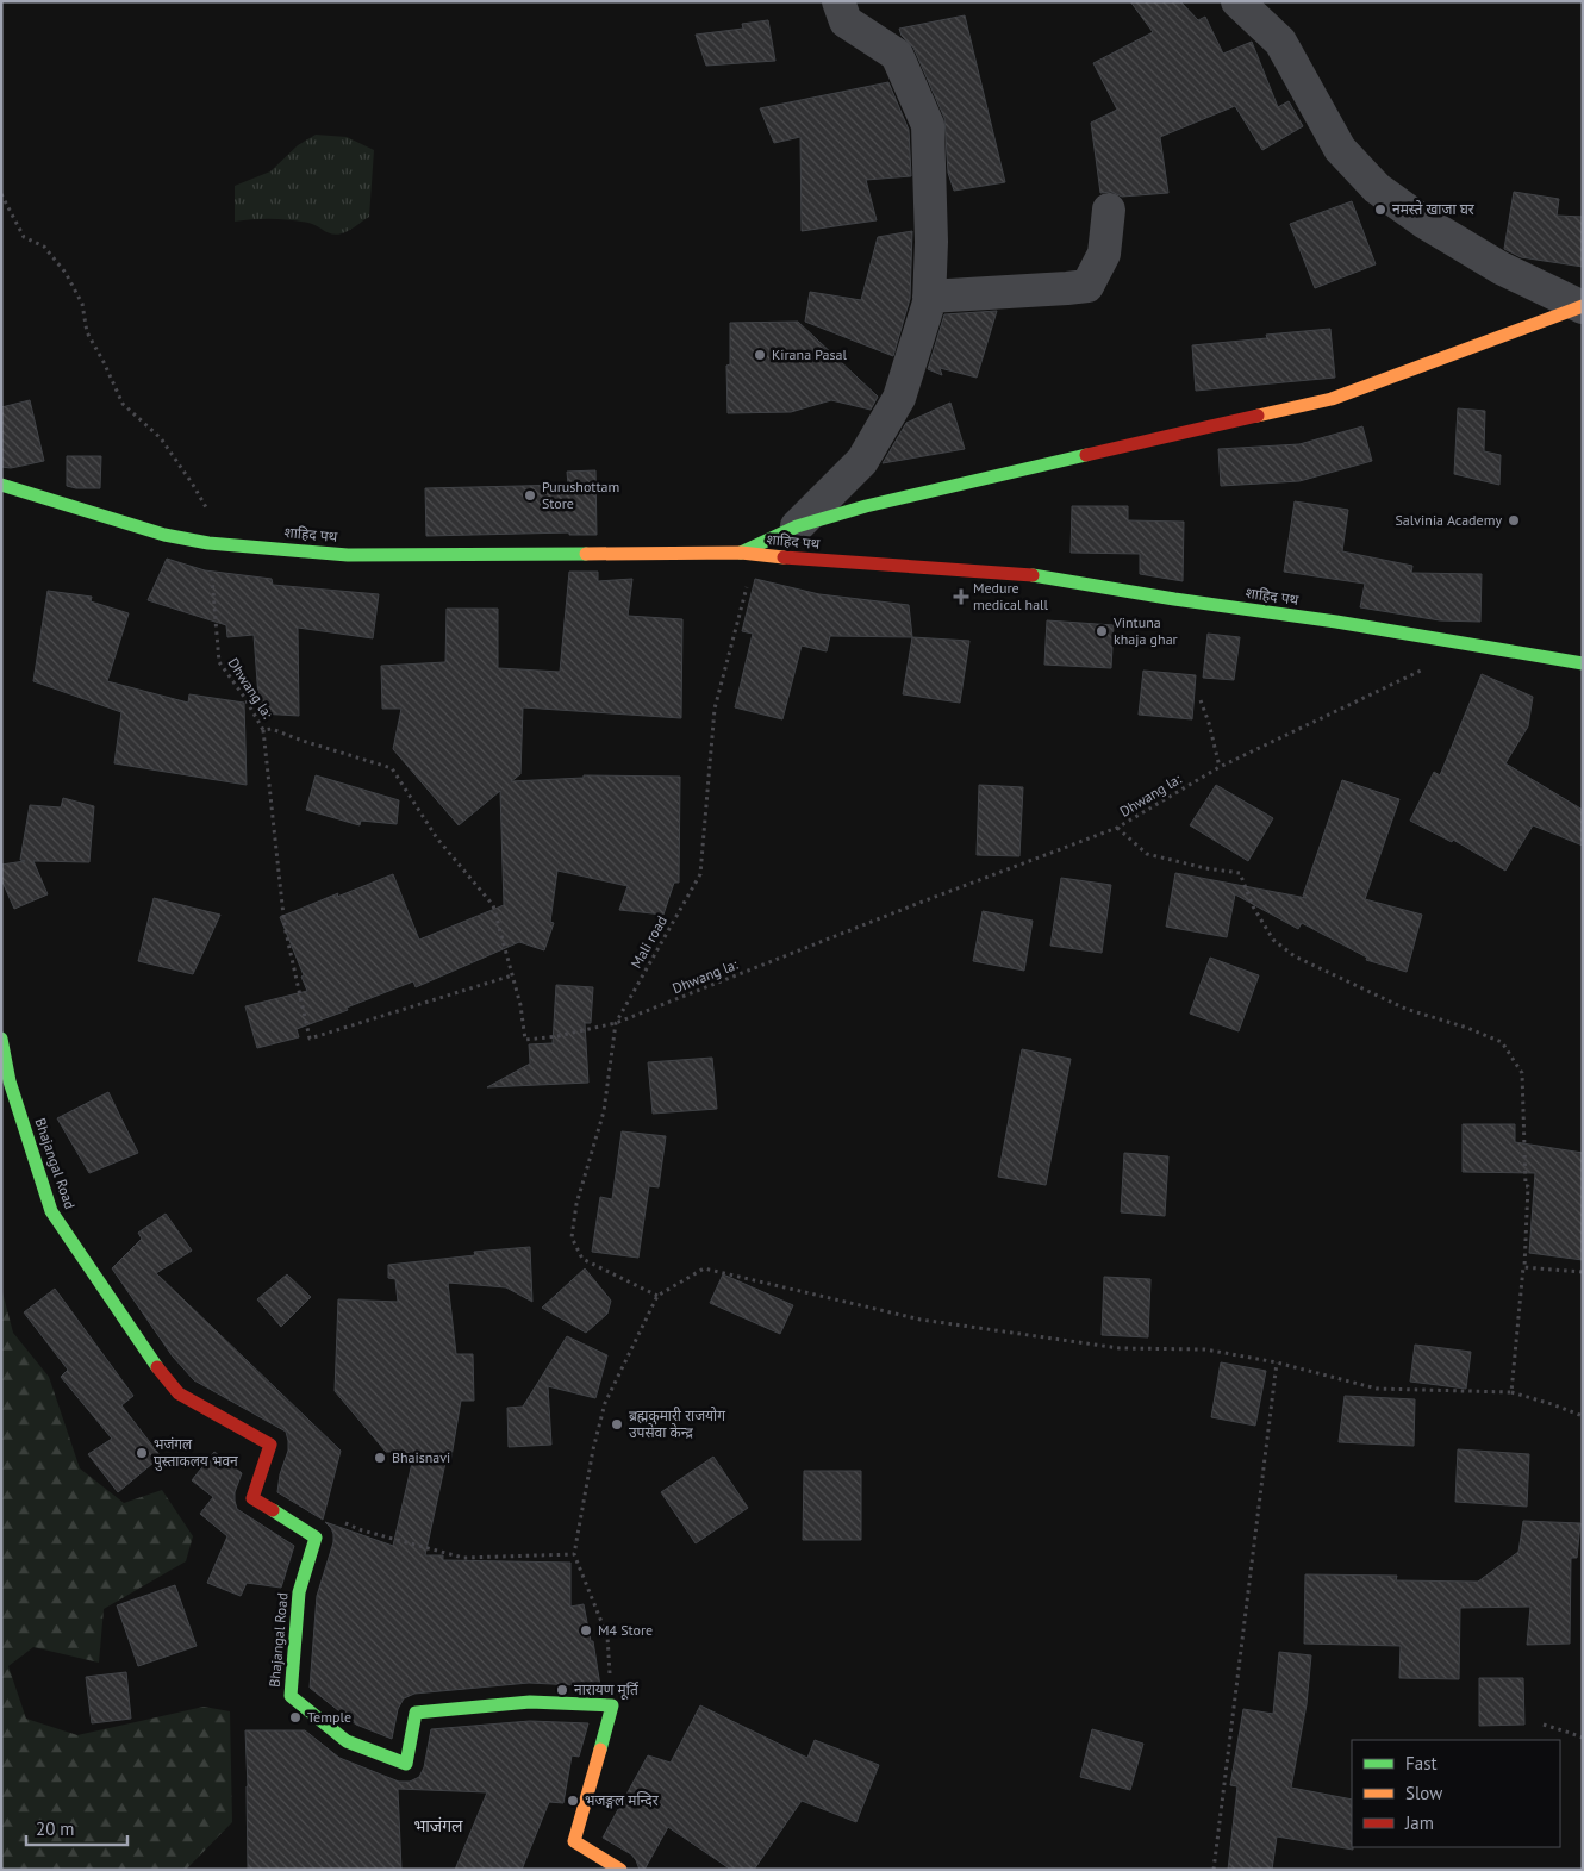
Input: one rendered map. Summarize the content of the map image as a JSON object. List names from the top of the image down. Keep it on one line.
{"streets":{"street":["शाहिद पथ","Bhajangal Road"],"path":["Dhwang la:","Mali road"]},"crossings":[["शाहिद पथ","Dhwang la:"],["शाहिद पथ","Mali road"],["Dhwang la:","Mali road"]],"districts":["भाजंगल"],"places":{"other":["नमस्ते खाजा घर","Kirana Pasal","Purushottam Store","Salvinia Academy","Vintuna khaja ghar","ब्रह्मकुमारी राजयोग उपसेवा केन्द्र","भजंगल पुस्ताकलय भवन","Bhaisnavi","M4 Store","नारायण मूर्ति","Temple","भजङ्गल मन्दिर"],"health":["Medure medical hall"]},"legend":["Fast","Slow","Jam"],"scale_bar":"20 m"}
